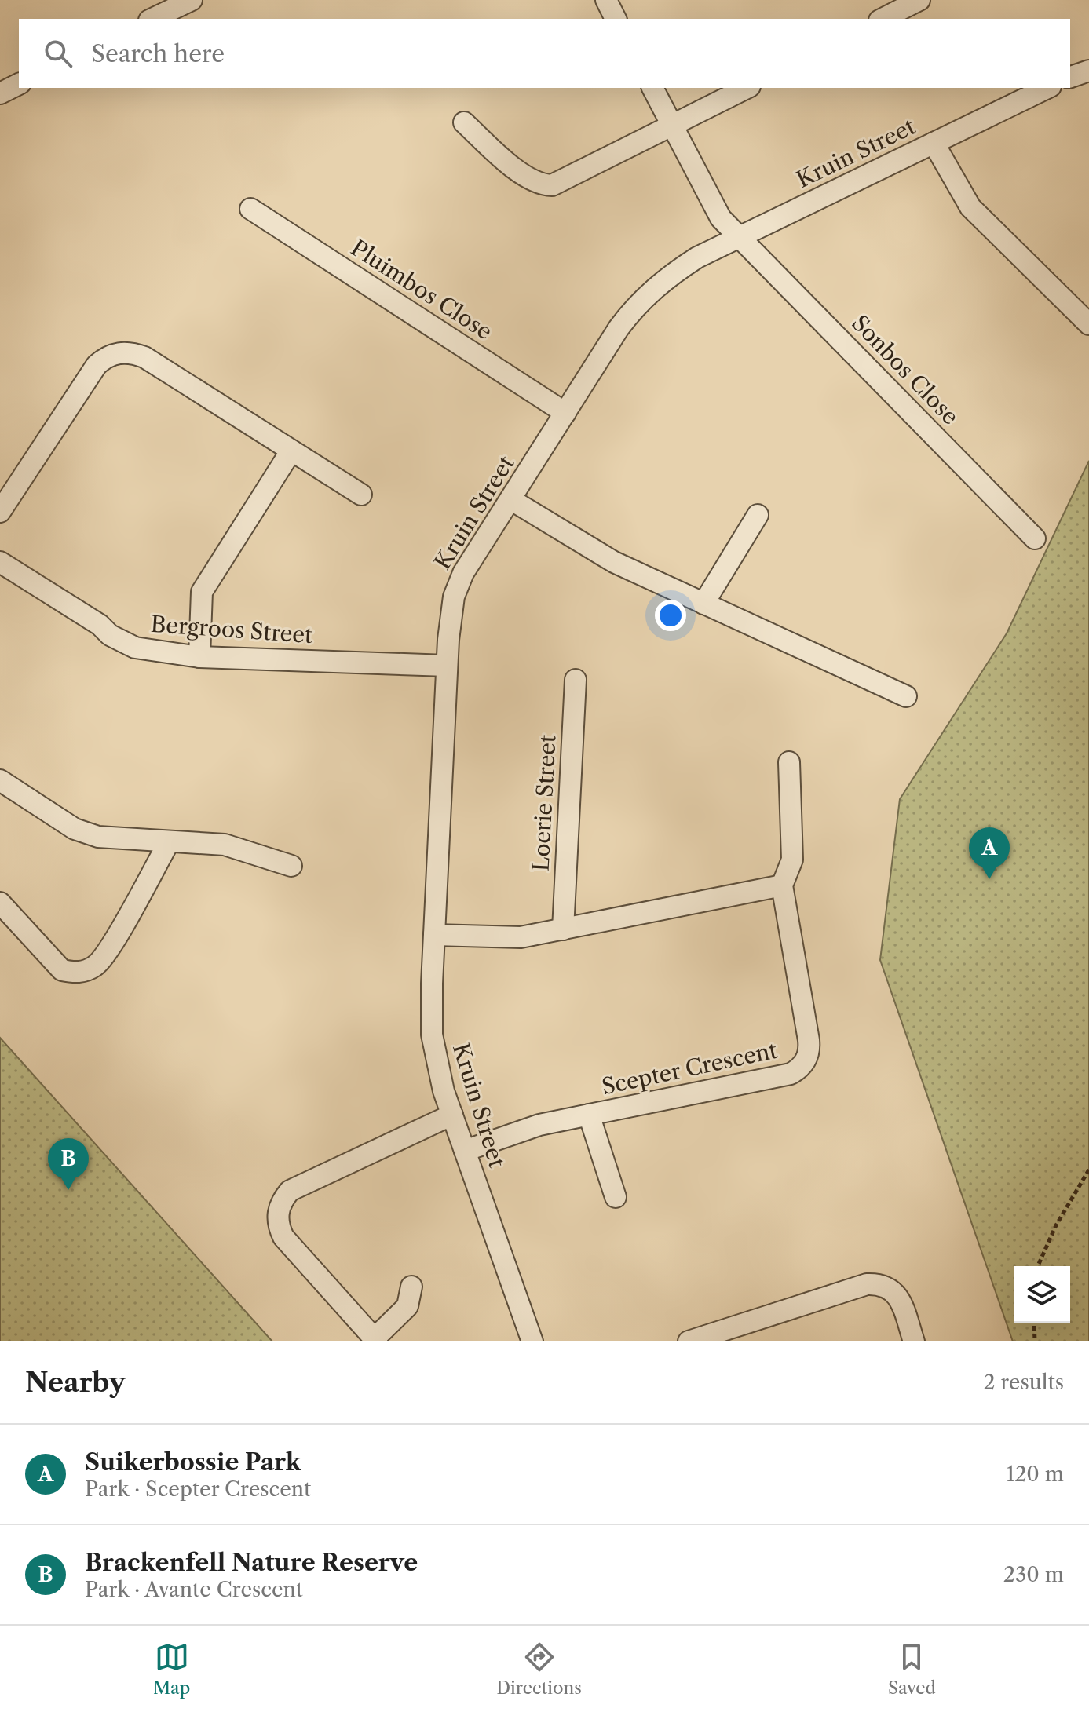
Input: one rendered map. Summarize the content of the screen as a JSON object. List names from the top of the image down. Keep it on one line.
{"streets":{"street":["Kruin Street","Pluimbos Close","Sonbos Close","Bergroos Street","Loerie Street","Scepter Crescent"]},"crossings":[["Kruin Street","Pluimbos Close"],["Kruin Street","Sonbos Close"],["Kruin Street","Bergroos Street"],["Kruin Street","Scepter Crescent"]],"page":{"search":"Search here","pins":["A","B"],"heading":["Nearby","2 results"],"list":[{"mark":"A","name":"Suikerbossie Park","note":"Park · Scepter Crescent","value":"120 m"},{"mark":"B","name":"Brackenfell Nature Reserve","note":"Park · Avante Crescent","value":"230 m"}],"nav":["Map","Directions","Saved"]}}
